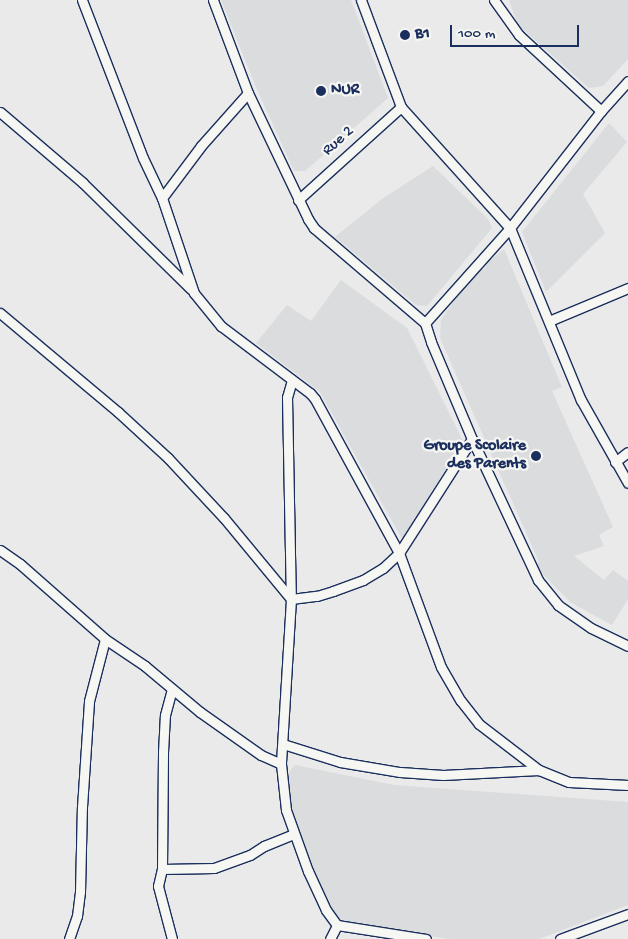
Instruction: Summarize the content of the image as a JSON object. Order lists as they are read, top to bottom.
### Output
{
  "streets": {
    "street": ["Rue 2"]
  },
  "places": ["B1", "NUR", "Groupe Scolaire des Parents"],
  "scale_bar": "100 m"
}
